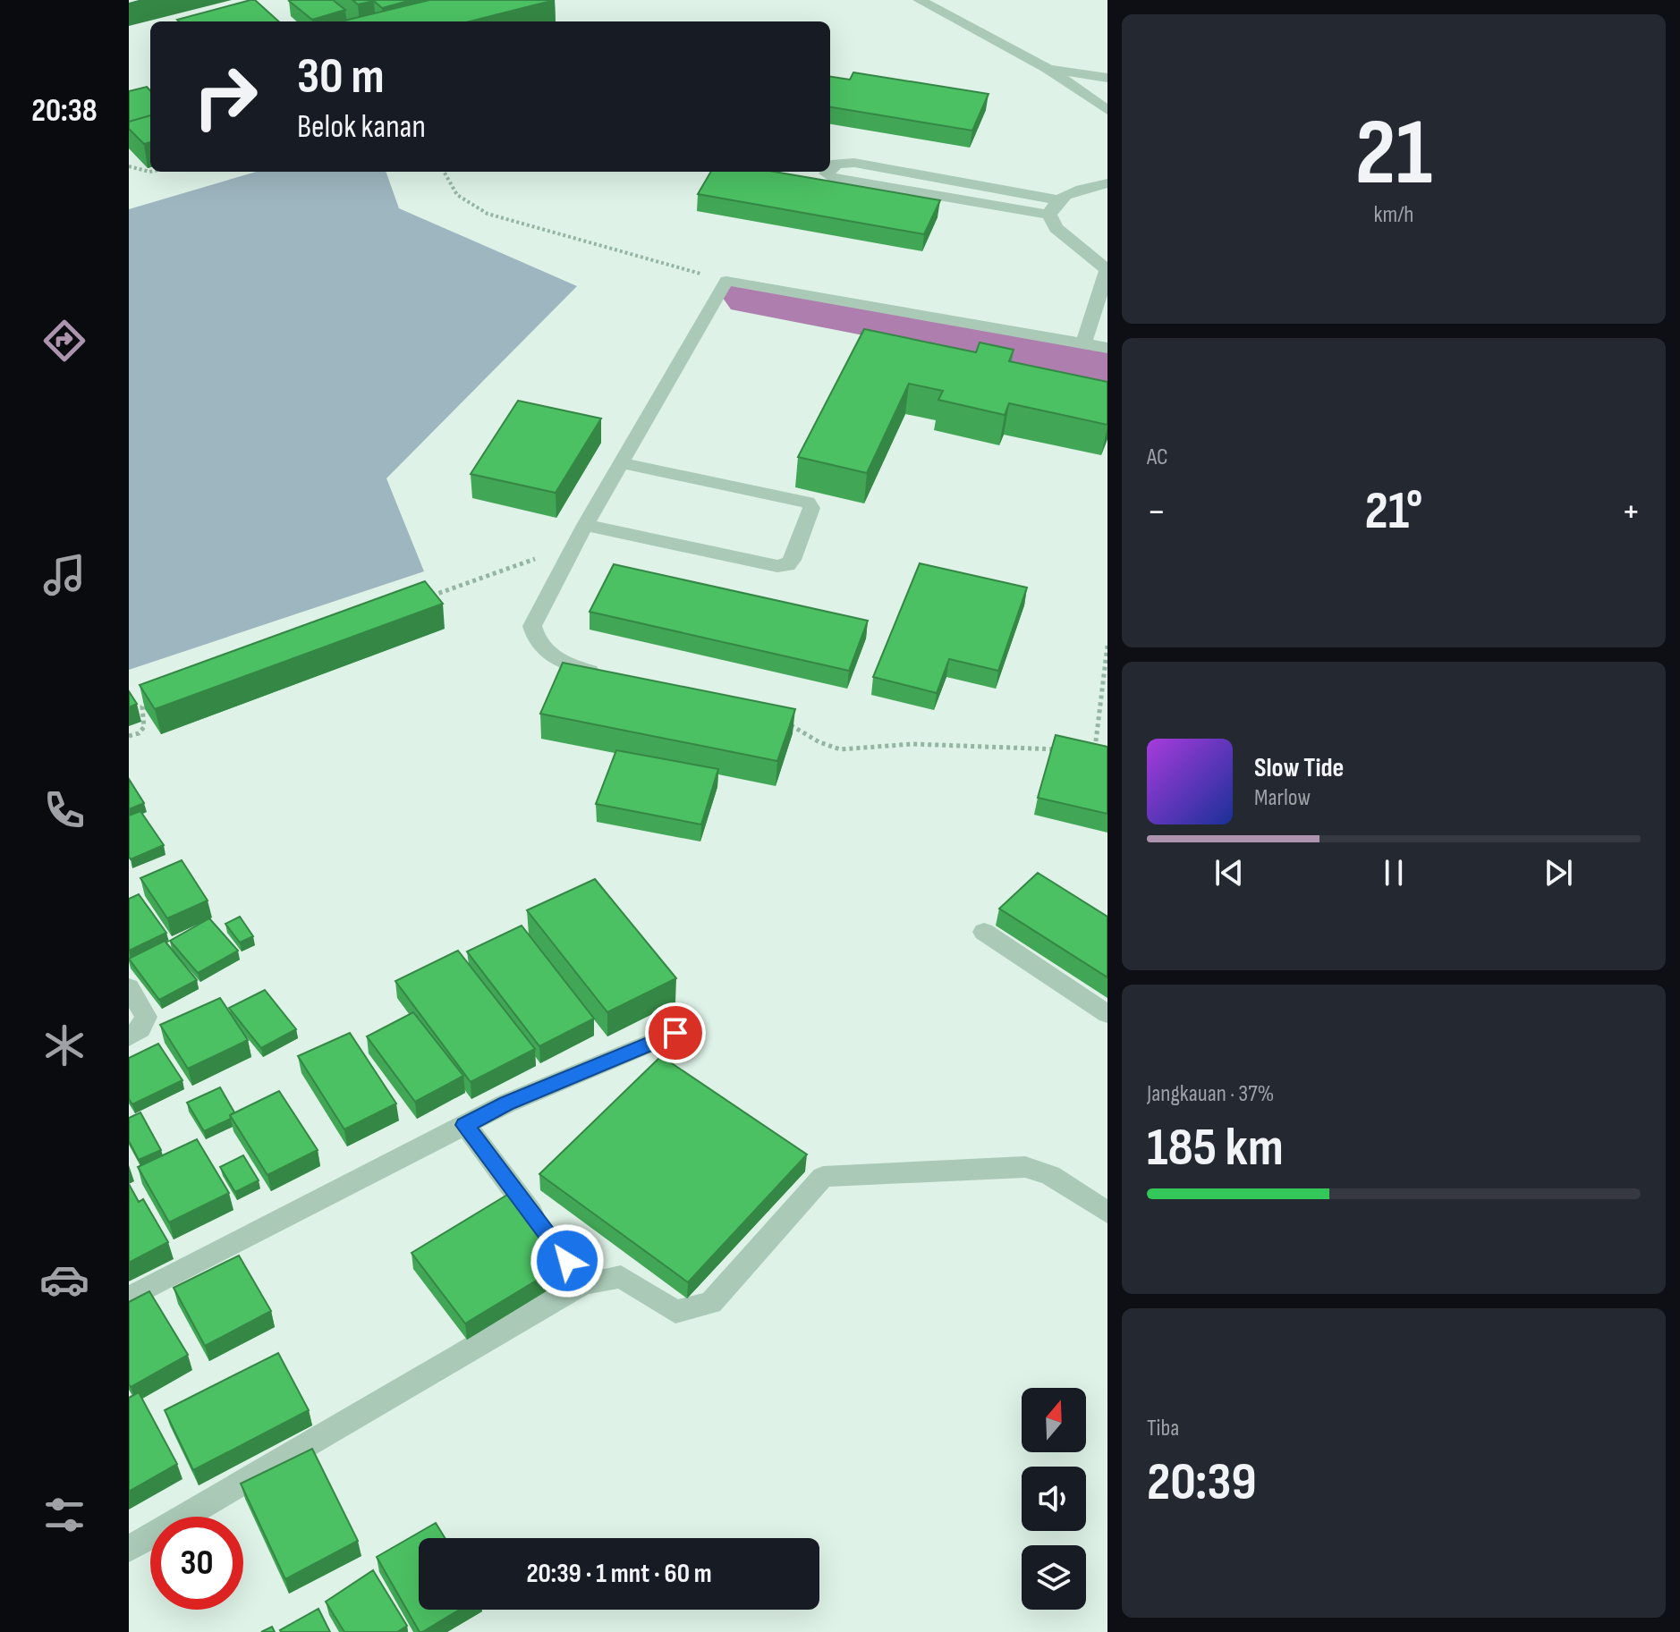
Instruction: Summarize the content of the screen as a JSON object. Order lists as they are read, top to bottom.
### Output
{
  "north": "top",
  "page": {
    "tabs": "20:38",
    "tile": [
      ["21", "km/h"],
      "AC",
      ["Jangkauan · 37%", "185 km"],
      ["Tiba", "20:39"]
    ],
    "turn": ["30 m", "Belok kanan"],
    "heat": ["−", "21°", "+"],
    "song": ["Slow Tide", "Marlow"],
    "limit": "30",
    "trip": "20:39 · 1 mnt · 60 m"
  }
}
